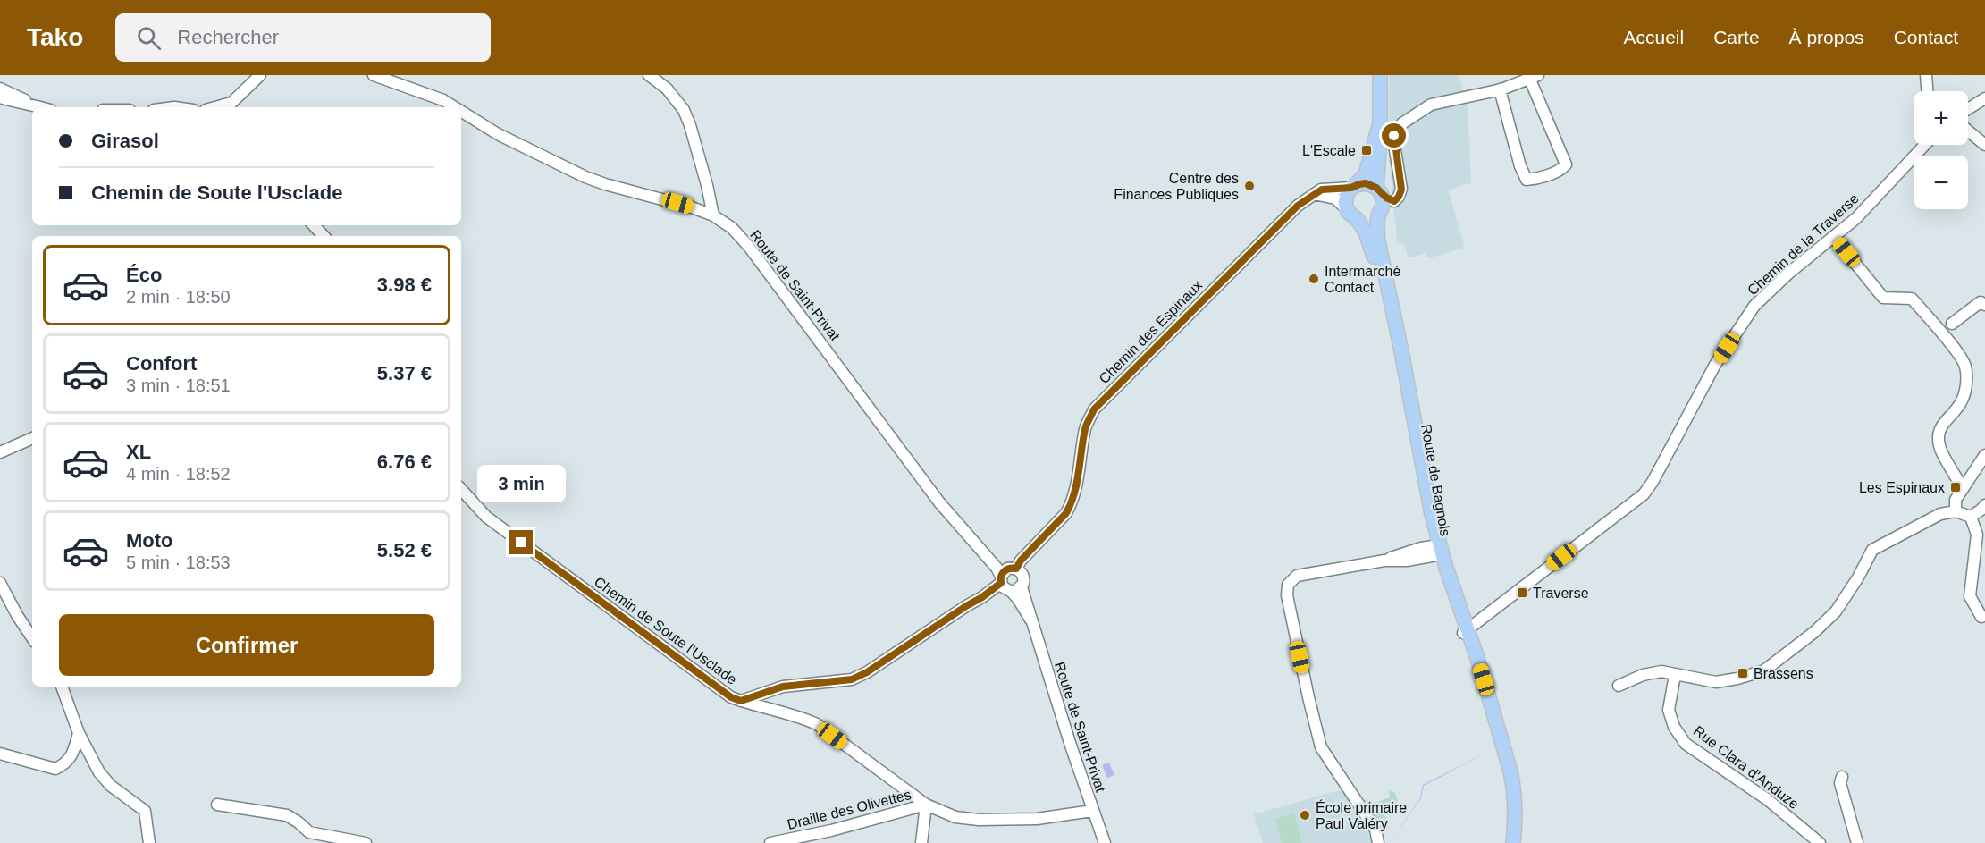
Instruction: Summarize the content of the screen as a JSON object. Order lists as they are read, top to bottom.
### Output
{
  "streets": {
    "main road": ["Route de Bagnols"],
    "street": [
      "Chemin de la Traverse",
      "Route de Saint-Privat",
      "Chemin des Espinaux",
      "Chemin de Soute l'Usclade",
      "Rue Clara d'Anduze",
      "Draille des Olivettes"
    ]
  },
  "crossings": [
    ["Chemin de la Traverse", "Route de Bagnols"],
    ["Route de Saint-Privat", "Chemin des Espinaux"],
    ["Route de Saint-Privat", "Draille des Olivettes"],
    ["Chemin de Soute l'Usclade", "Draille des Olivettes"]
  ],
  "places": {
    "transit": [
      "L'Escale",
      "Les Espinaux",
      "Traverse",
      "Brassens"
    ],
    "other": ["Centre des Finances Publiques", "Intermarché Contact", "École primaire Paul Valéry"]
  },
  "page": {
    "header": "Tako",
    "search": "Rechercher",
    "nav": [
      "Accueil",
      "Carte",
      "À propos",
      "Contact"
    ],
    "map_buttons": ["+", "−"],
    "banner": ["Girasol", "Chemin de Soute l'Usclade"],
    "list": [
      {
        "name": "Éco",
        "note": "2 min · 18:50",
        "value": "3.98 €"
      },
      {
        "name": "Confort",
        "note": "3 min · 18:51",
        "value": "5.37 €"
      },
      {
        "name": "XL",
        "note": "4 min · 18:52",
        "value": "6.76 €"
      },
      {
        "name": "Moto",
        "note": "5 min · 18:53",
        "value": "5.52 €"
      }
    ],
    "bubble": "3 min",
    "buttons": "Confirmer"
  }
}
